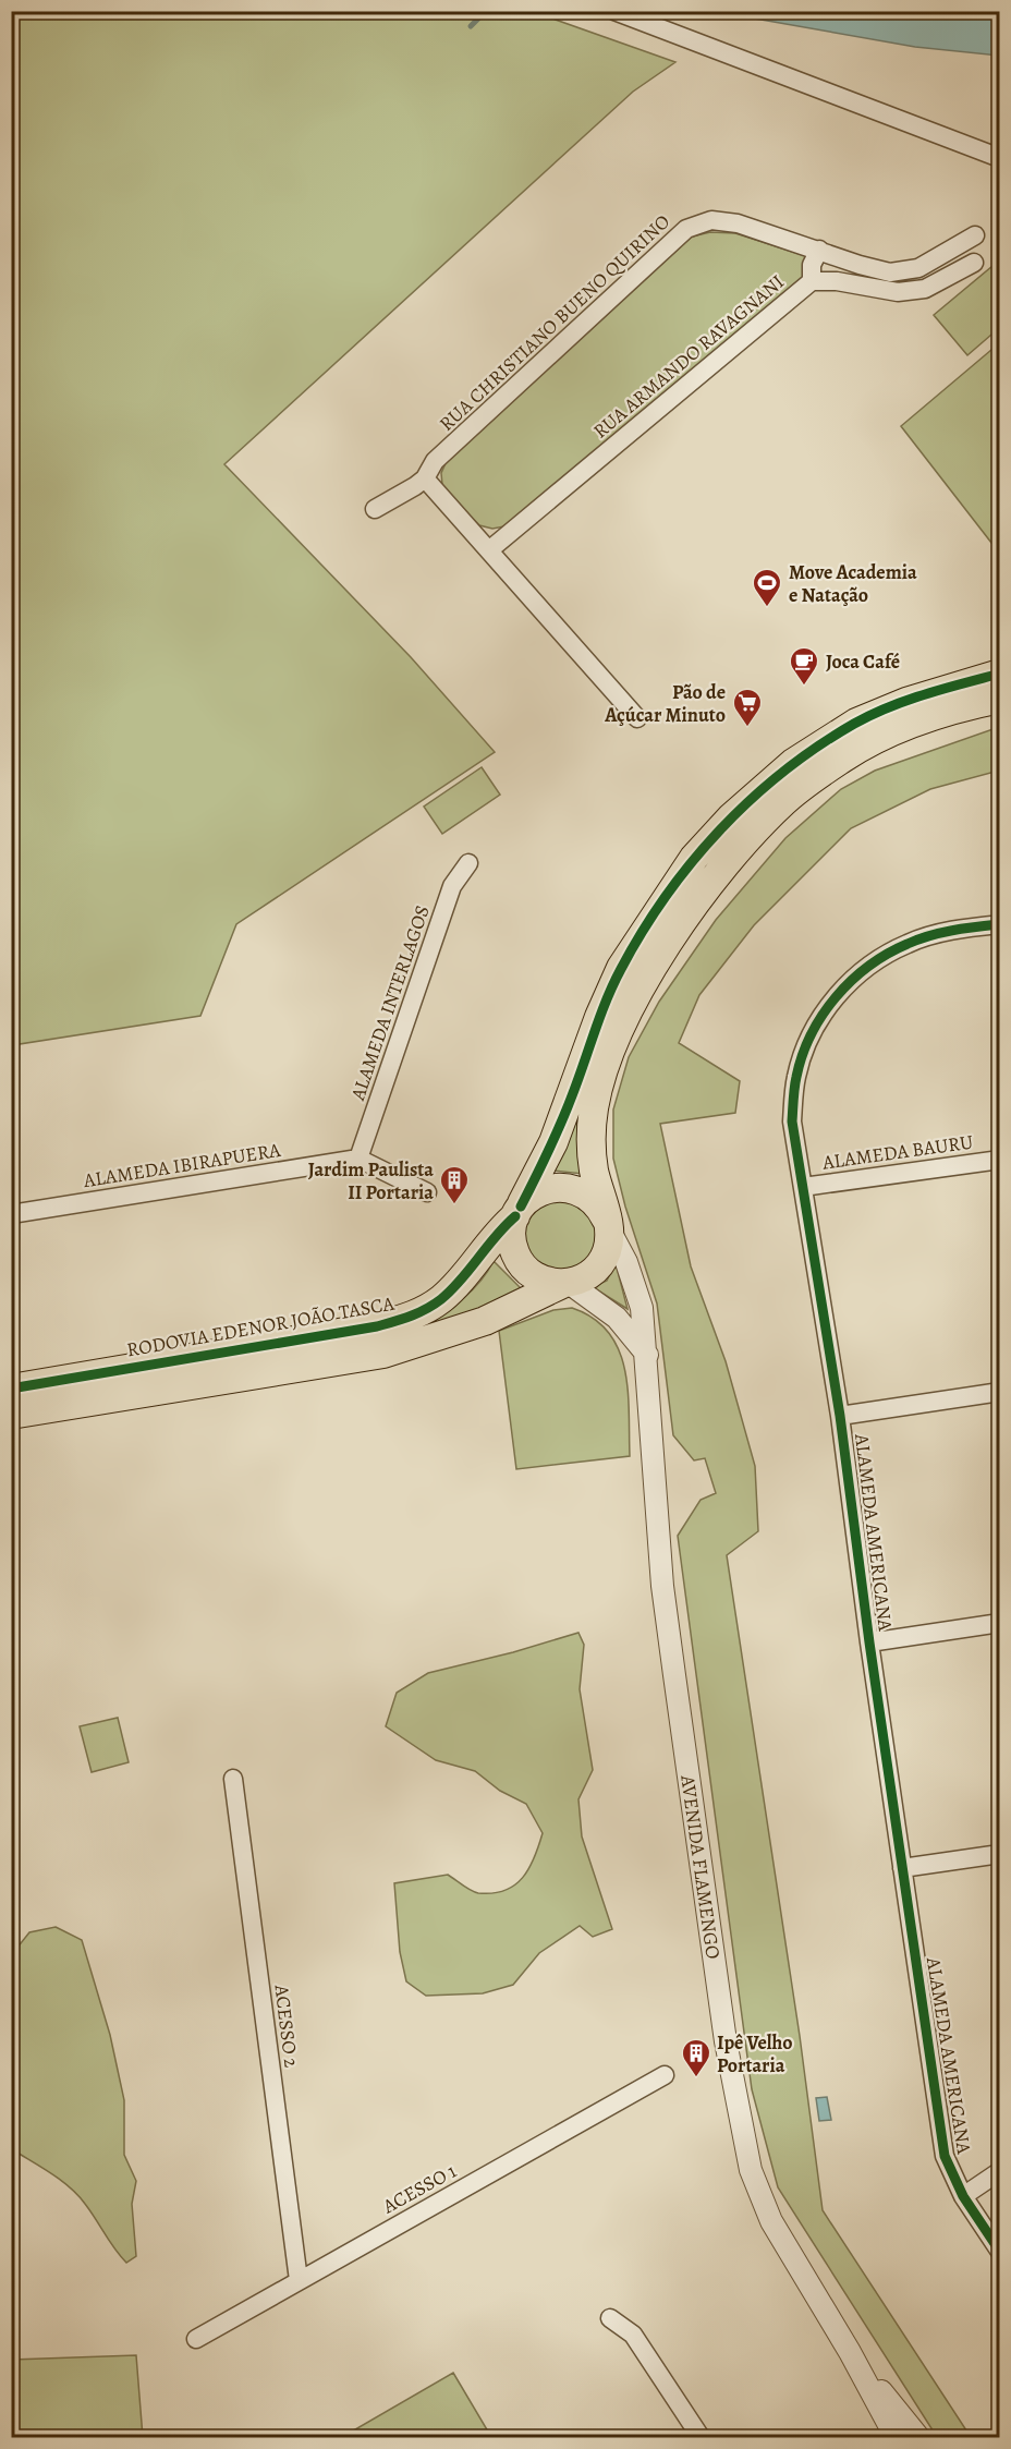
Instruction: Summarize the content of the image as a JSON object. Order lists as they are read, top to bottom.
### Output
{
  "streets": {
    "main road": ["RODOVIA EDENOR JOÃO TASCA"],
    "street": [
      "RUA CHRISTIANO BUENO QUIRINO",
      "RUA ARMANDO RAVAGNANI",
      "ALAMEDA INTERLAGOS",
      "ALAMEDA BAURU",
      "ALAMEDA IBIRAPUERA",
      "ALAMEDA AMERICANA",
      "AVENIDA FLAMENGO",
      "ACESSO 2",
      "ACESSO 1"
    ]
  },
  "crossings": [
    ["ALAMEDA INTERLAGOS", "ALAMEDA IBIRAPUERA"],
    ["ALAMEDA BAURU", "ALAMEDA AMERICANA"],
    ["RODOVIA EDENOR JOÃO TASCA", "AVENIDA FLAMENGO"],
    ["ACESSO 2", "ACESSO 1"]
  ],
  "places": {
    "sports": ["Move Academia e Natação"],
    "cafe": ["Joca Café"],
    "supermarket": ["Pão de Açúcar Minuto"],
    "building": ["Jardim Paulista II Portaria", "Ipê Velho Portaria"]
  }
}
